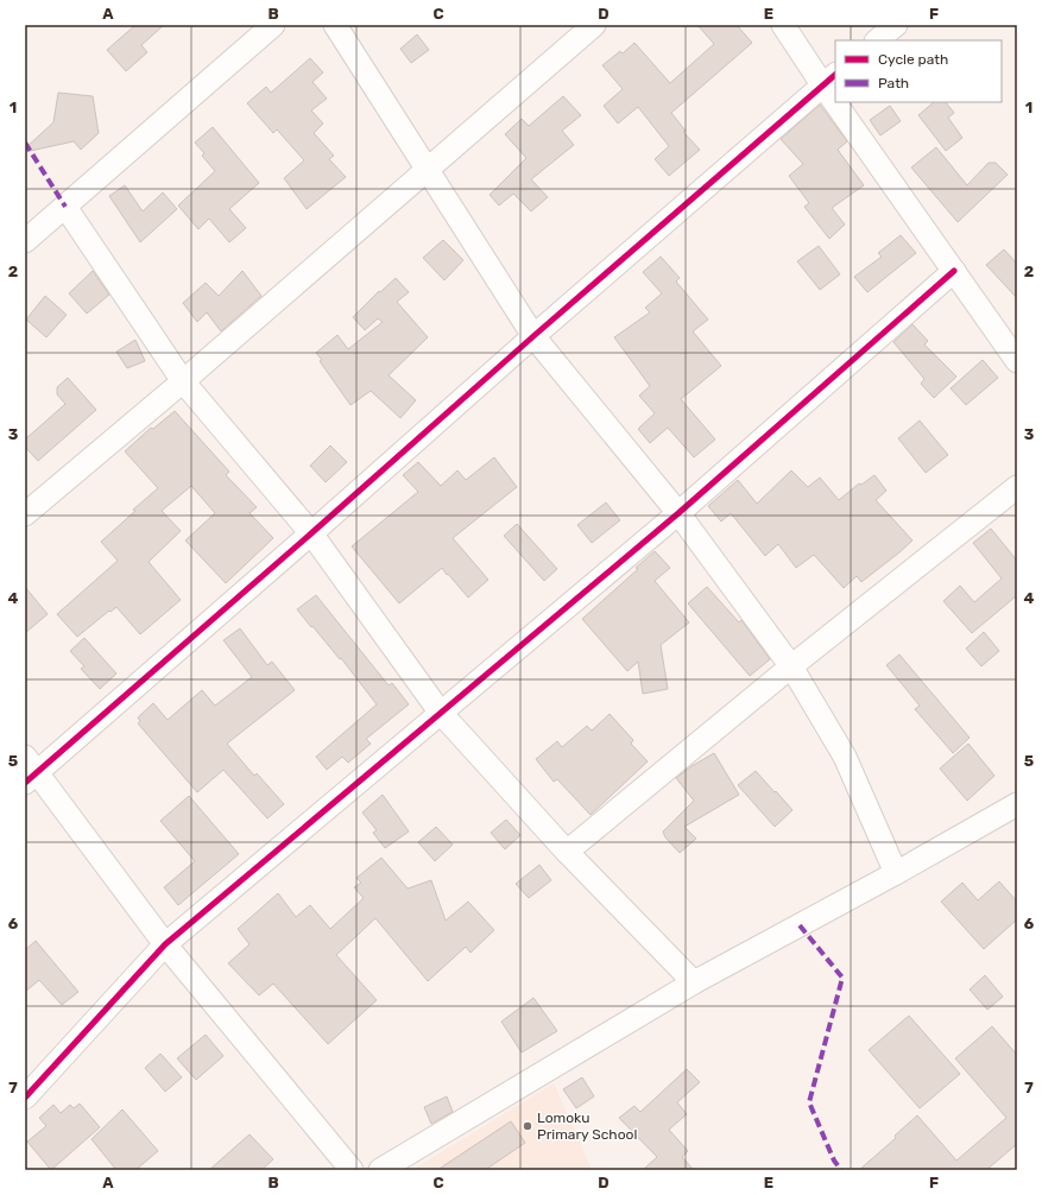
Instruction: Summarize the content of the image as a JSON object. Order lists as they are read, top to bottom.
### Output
{
  "places": ["Lomoku Primary School"],
  "legend": ["Cycle path", "Path"],
  "grid": {
    "columns": [
      "A",
      "B",
      "C",
      "D",
      "E",
      "F"
    ],
    "rows": [
      "1",
      "2",
      "3",
      "4",
      "5",
      "6",
      "7"
    ]
  }
}
